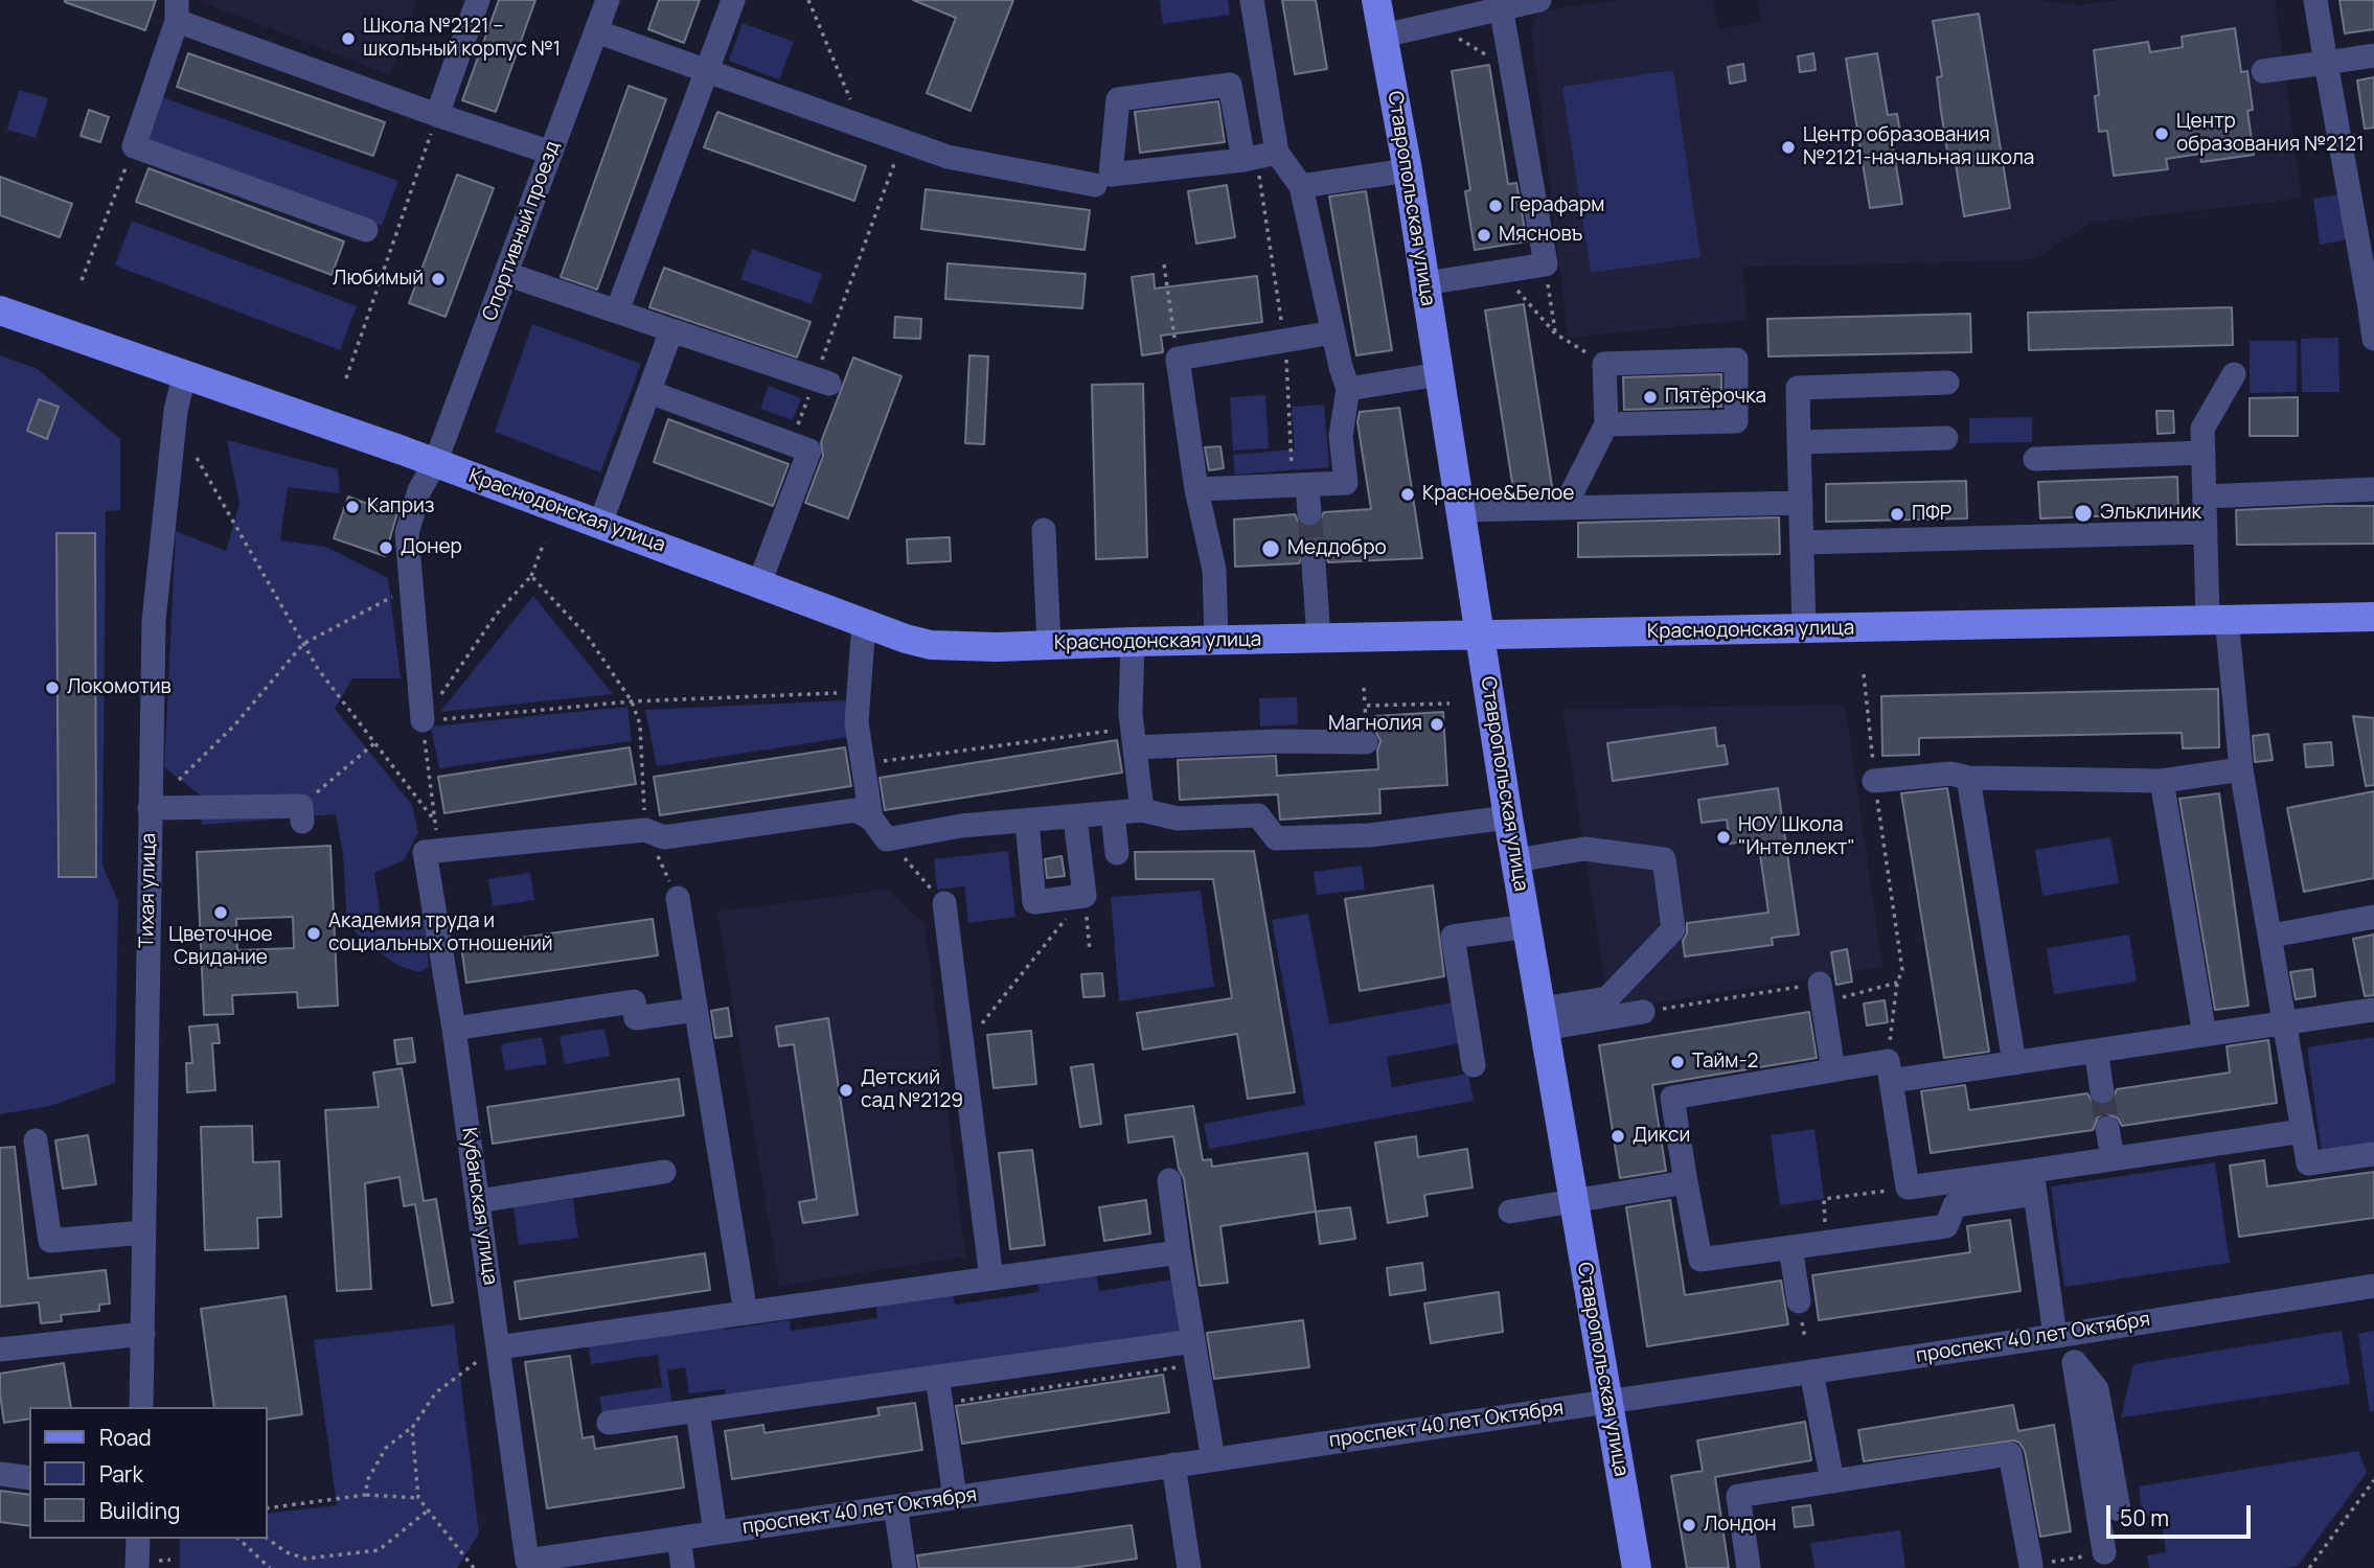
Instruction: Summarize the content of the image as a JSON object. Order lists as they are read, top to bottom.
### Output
{
  "streets": {
    "main road": ["Ставропольская улица", "Краснодонская улица"],
    "street": [
      "Спортивный проезд",
      "Тихая улица",
      "Кубанская улица",
      "проспект 40 лет Октября"
    ]
  },
  "crossings": [
    ["Ставропольская улица", "Краснодонская улица"],
    ["Ставропольская улица", "проспект 40 лет Октября"],
    ["Спортивный проезд", "Краснодонская улица"],
    ["Краснодонская улица", "Тихая улица"],
    ["Кубанская улица", "проспект 40 лет Октября"]
  ],
  "places": [
    "Школа №2121 – школьный корпус №1",
    "Центр образования №2121",
    "Центр образования №2121-начальная школа",
    "Герафарм",
    "Мясновъ",
    "Любимый",
    "Пятёрочка",
    "Красное&Белое",
    "Каприз",
    "Эльклиник",
    "ПФР",
    "Донер",
    "Меддобро",
    "Локомотив",
    "Магнолия",
    "НОУ Школа \"Интеллект\"",
    "Цветочное Свидание",
    "Академия труда и социальных отношений",
    "Тайм-2",
    "Детский сад №2129",
    "Дикси",
    "Лондон"
  ],
  "legend": ["Road", "Park", "Building"],
  "scale_bar": "50 m"
}
